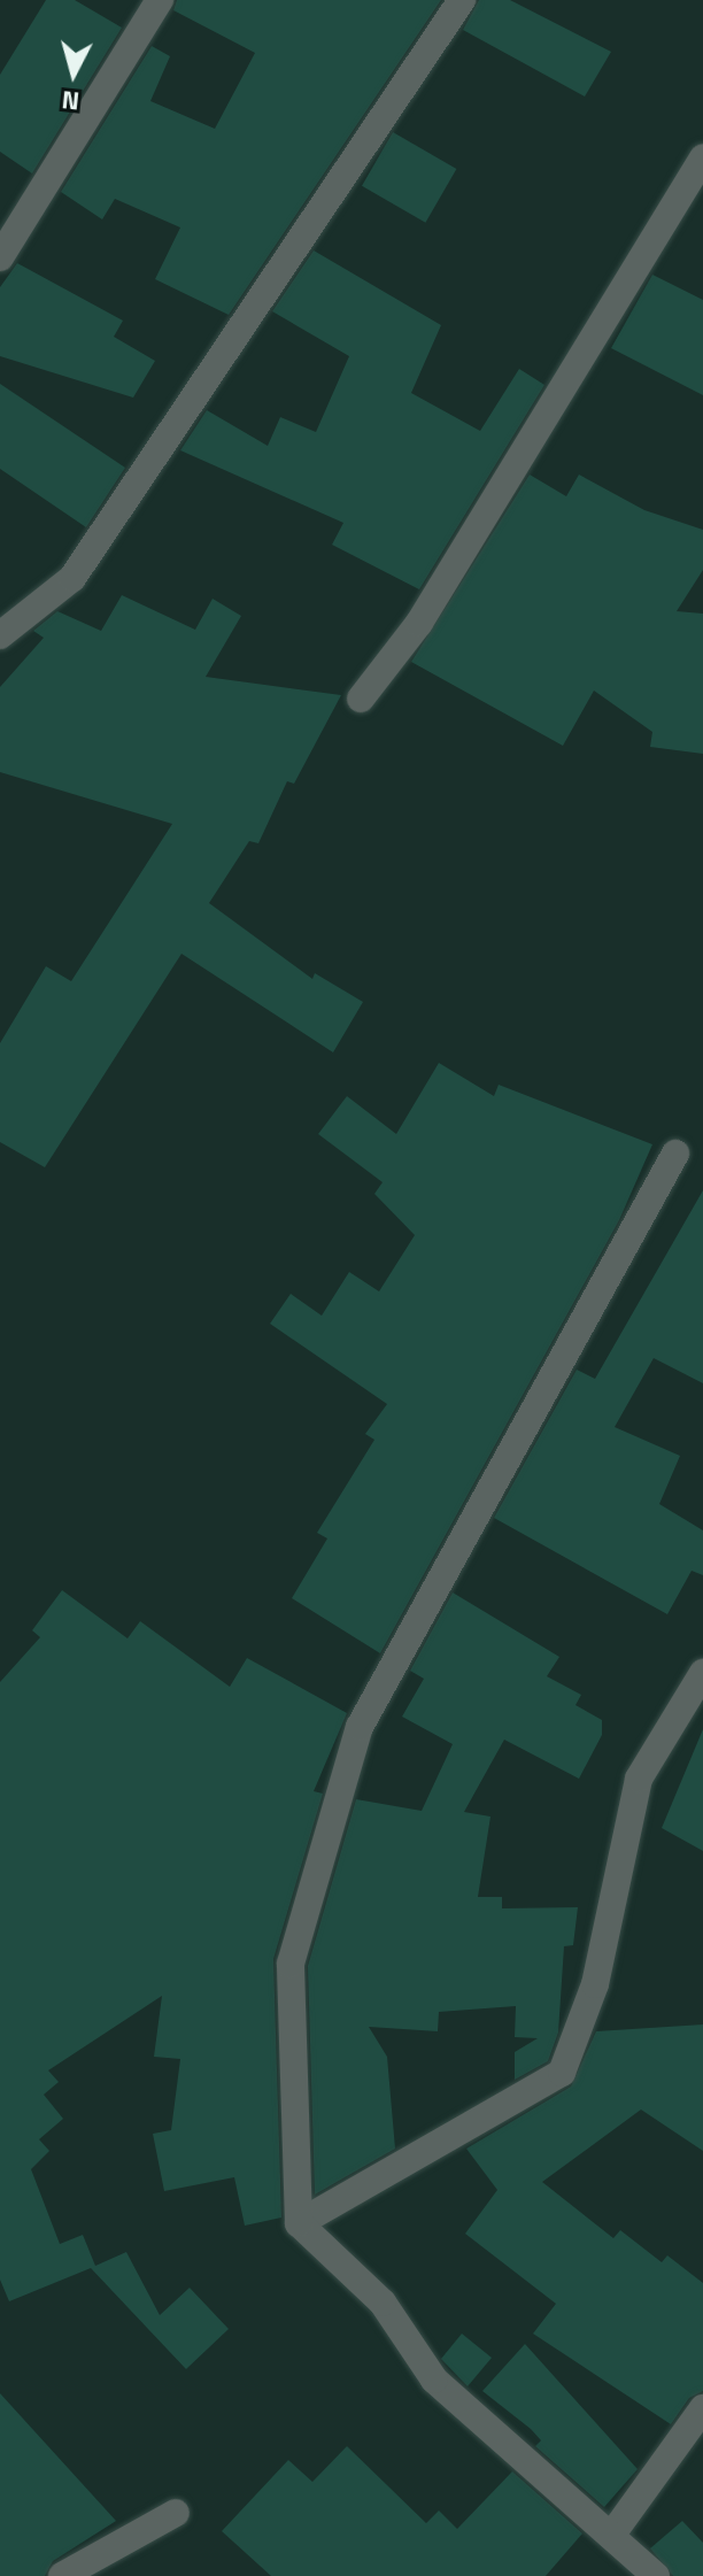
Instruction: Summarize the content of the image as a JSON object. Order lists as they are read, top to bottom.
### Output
{
  "north": "bottom"
}
